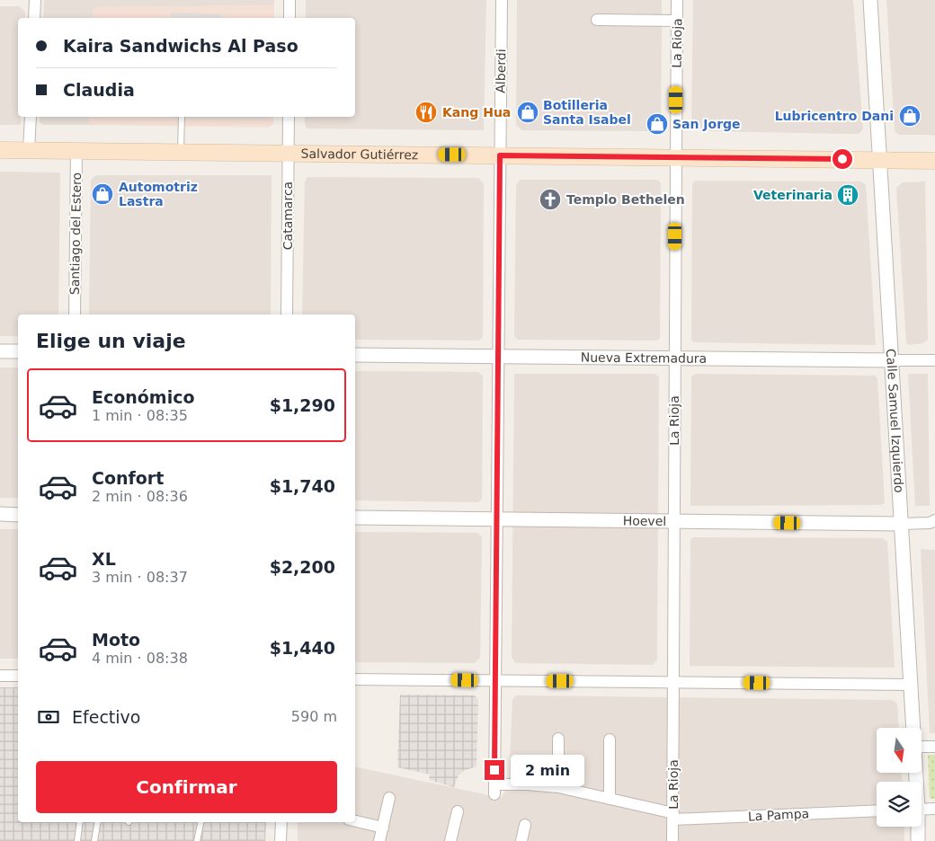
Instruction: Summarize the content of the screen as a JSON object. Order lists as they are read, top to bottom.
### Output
{
  "streets": {
    "main road": ["Salvador Gutiérrez"],
    "street": [
      "La Rioja",
      "Alberdi",
      "Catamarca",
      "Santiago del Estero",
      "Nueva Extremadura",
      "Calle Samuel Izquierdo",
      "Hoevel",
      "La Pampa"
    ]
  },
  "crossings": [
    ["La Rioja", "Salvador Gutiérrez"],
    ["La Rioja", "Nueva Extremadura"],
    ["La Rioja", "Hoevel"],
    ["La Rioja", "La Pampa"],
    ["Alberdi", "Salvador Gutiérrez"],
    ["Alberdi", "Nueva Extremadura"],
    ["Alberdi", "Hoevel"],
    ["Alberdi", "La Pampa"],
    ["Salvador Gutiérrez", "Catamarca"],
    ["Salvador Gutiérrez", "Santiago del Estero"],
    ["Salvador Gutiérrez", "Calle Samuel Izquierdo"],
    ["Nueva Extremadura", "Calle Samuel Izquierdo"],
    ["Calle Samuel Izquierdo", "Hoevel"]
  ],
  "places": {
    "restaurant": ["Kang Hua"],
    "shop": [
      "Botilleria Santa Isabel",
      "Lubricentro Dani",
      "San Jorge",
      "Automotriz Lastra"
    ],
    "building": ["Veterinaria"],
    "church": ["Templo Bethelen"]
  },
  "north": "bottom",
  "page": {
    "banner": ["Kaira Sandwichs Al Paso", "Claudia"],
    "heading": "Elige un viaje",
    "list": [
      {
        "name": "Económico",
        "note": "1 min · 08:35",
        "value": "$1,290"
      },
      {
        "name": "Confort",
        "note": "2 min · 08:36",
        "value": "$1,740"
      },
      {
        "name": "XL",
        "note": "3 min · 08:37",
        "value": "$2,200"
      },
      {
        "name": "Moto",
        "note": "4 min · 08:38",
        "value": "$1,440"
      }
    ],
    "pay": ["Efectivo", "590 m"],
    "buttons": "Confirmar",
    "bubble": "2 min"
  }
}
